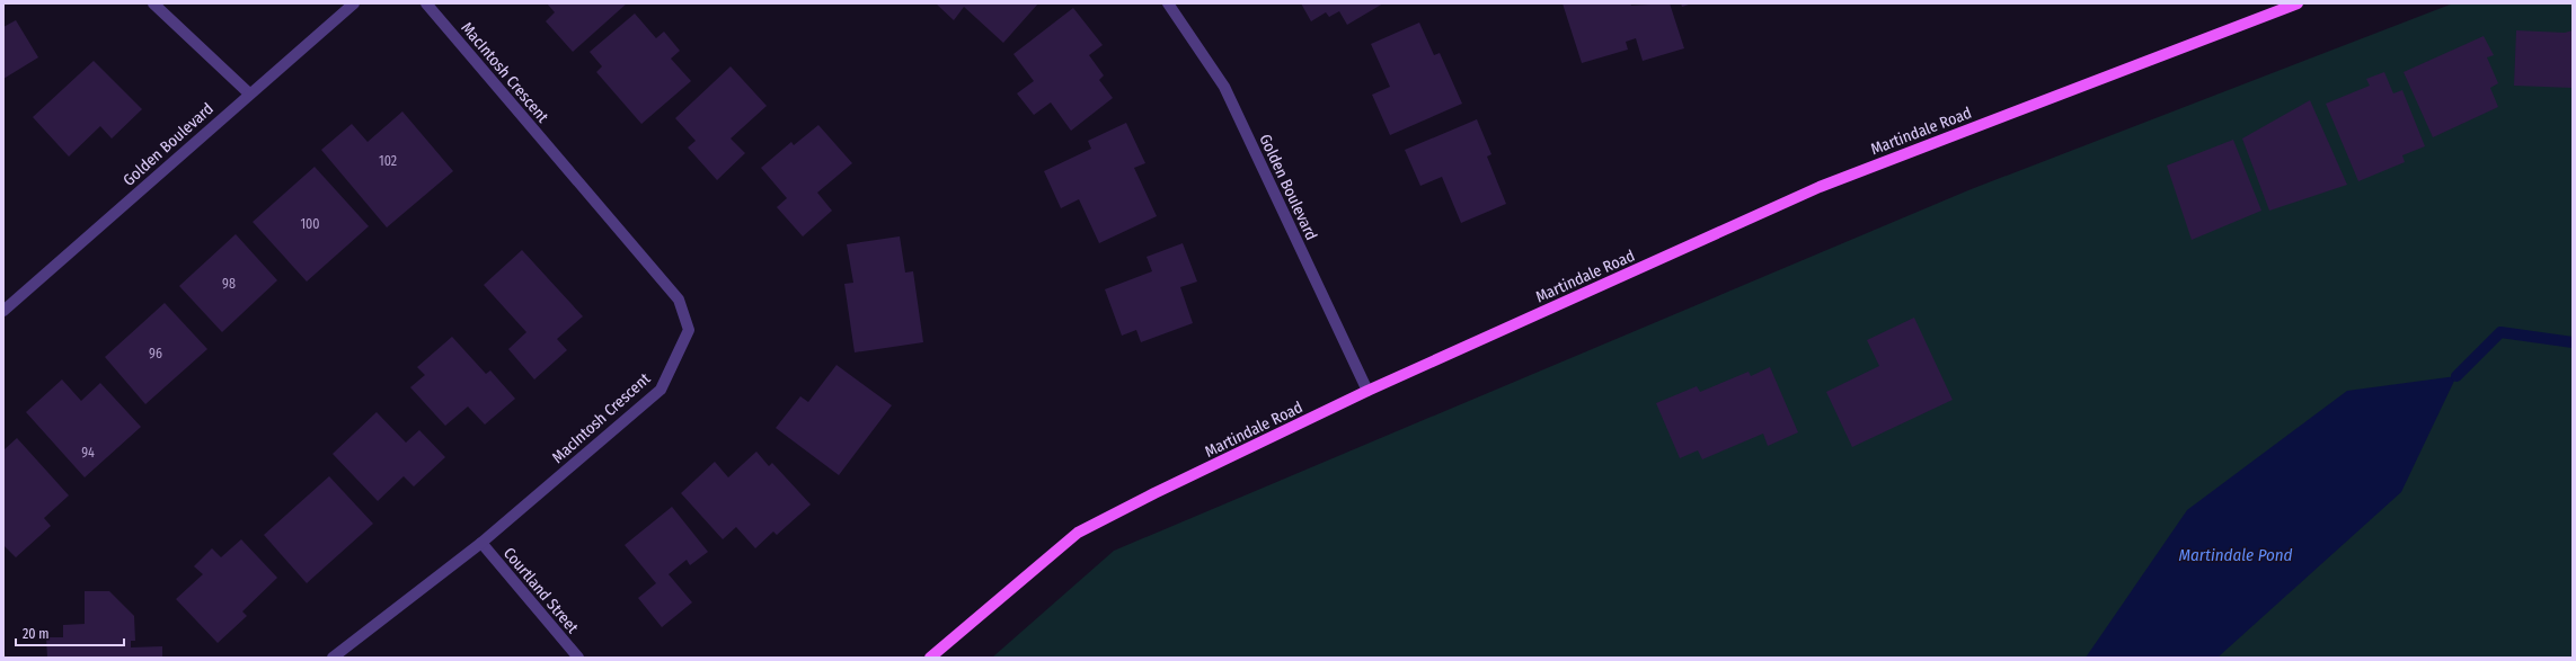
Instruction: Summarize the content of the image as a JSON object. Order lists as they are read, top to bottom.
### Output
{
  "streets": {
    "main road": ["Martindale Road"],
    "street": ["MacIntosh Crescent", "Golden Boulevard", "Courtland Street"]
  },
  "crossings": [
    ["MacIntosh Crescent", "Courtland Street"],
    ["Martindale Road", "Golden Boulevard"]
  ],
  "water": ["Martindale Pond"],
  "house_numbers": [
    "102",
    "100",
    "98",
    "96",
    "94"
  ],
  "scale_bar": "20 m"
}
